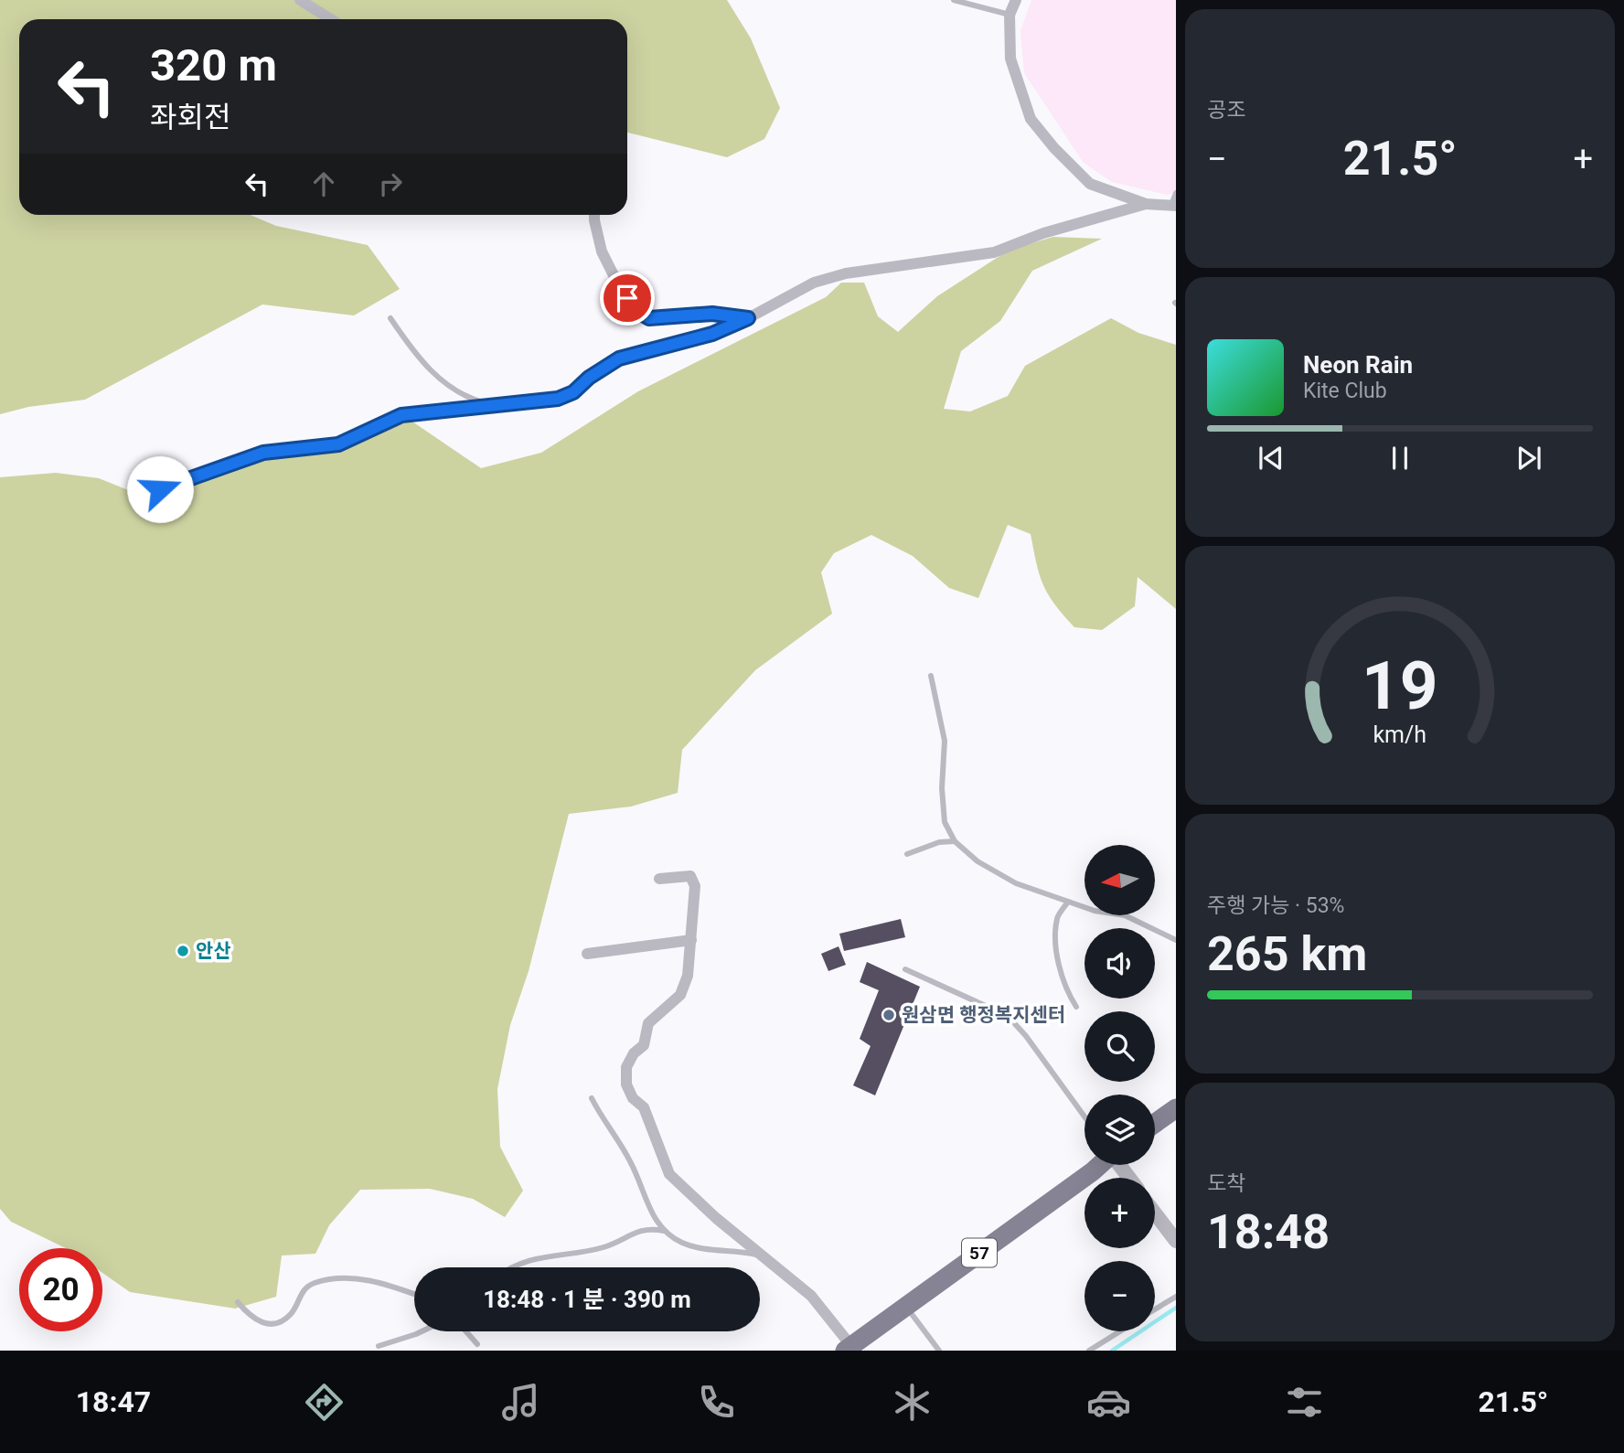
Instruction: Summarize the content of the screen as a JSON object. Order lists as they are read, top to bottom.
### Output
{
  "streets": {
    "main road": ["57"]
  },
  "places": ["안산", "원삼면 행정복지센터"],
  "north": "left",
  "page": {
    "tile": [
      "공조",
      ["주행 가능 · 53%", "265 km"],
      ["도착", "18:48"]
    ],
    "turn": ["320 m", "좌회전"],
    "heat": ["−", "21.5°", "+"],
    "song": ["Neon Rain", "Kite Club"],
    "map_buttons": ["+", "−"],
    "limit": "20",
    "trip": "18:48 · 1 분 · 390 m",
    "tabs": ["18:47", "21.5°"],
    "gauge": ["19", "km/h"]
  }
}
